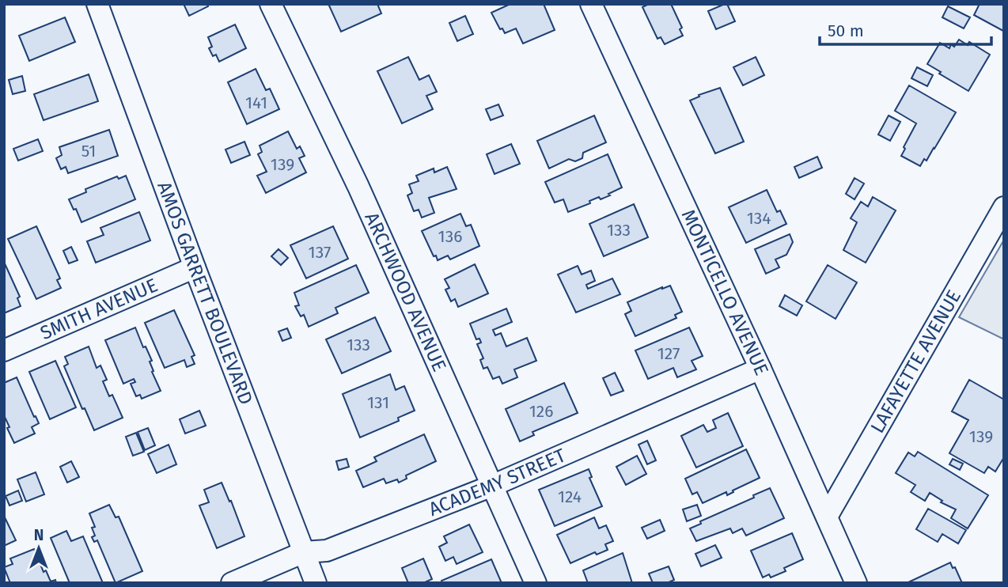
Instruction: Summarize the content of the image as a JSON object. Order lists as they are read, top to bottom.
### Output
{
  "streets": {
    "street": [
      "ARCHWOOD AVENUE",
      "MONTICELLO AVENUE",
      "AMOS GARRETT BOULEVARD",
      "SMITH AVENUE",
      "LAFAYETTE AVENUE",
      "ACADEMY STREET"
    ]
  },
  "crossings": [
    ["ARCHWOOD AVENUE", "ACADEMY STREET"],
    ["MONTICELLO AVENUE", "LAFAYETTE AVENUE"],
    ["MONTICELLO AVENUE", "ACADEMY STREET"],
    ["AMOS GARRETT BOULEVARD", "SMITH AVENUE"],
    ["AMOS GARRETT BOULEVARD", "ACADEMY STREET"]
  ],
  "house_numbers": [
    "141",
    "51",
    "139",
    "134",
    "133",
    "136",
    "137",
    "133",
    "127",
    "131",
    "126",
    "139",
    "124"
  ],
  "scale_bar": "50 m",
  "north": "top"
}
